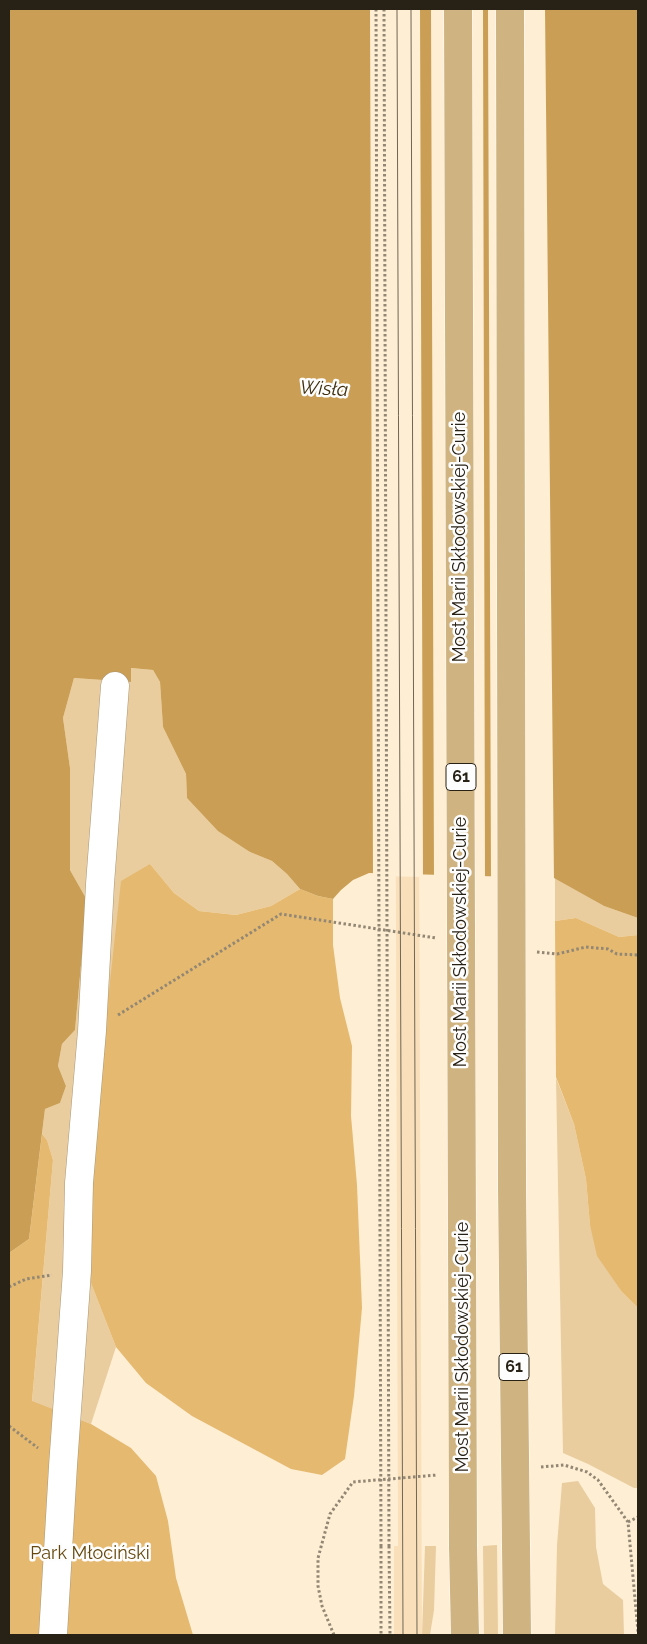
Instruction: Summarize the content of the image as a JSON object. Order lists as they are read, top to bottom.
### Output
{
  "streets": {
    "main road": ["Most Marii Skłodowskiej-Curie", "61"]
  },
  "water": ["Wisła"],
  "parks": ["Park Młociński"]
}
